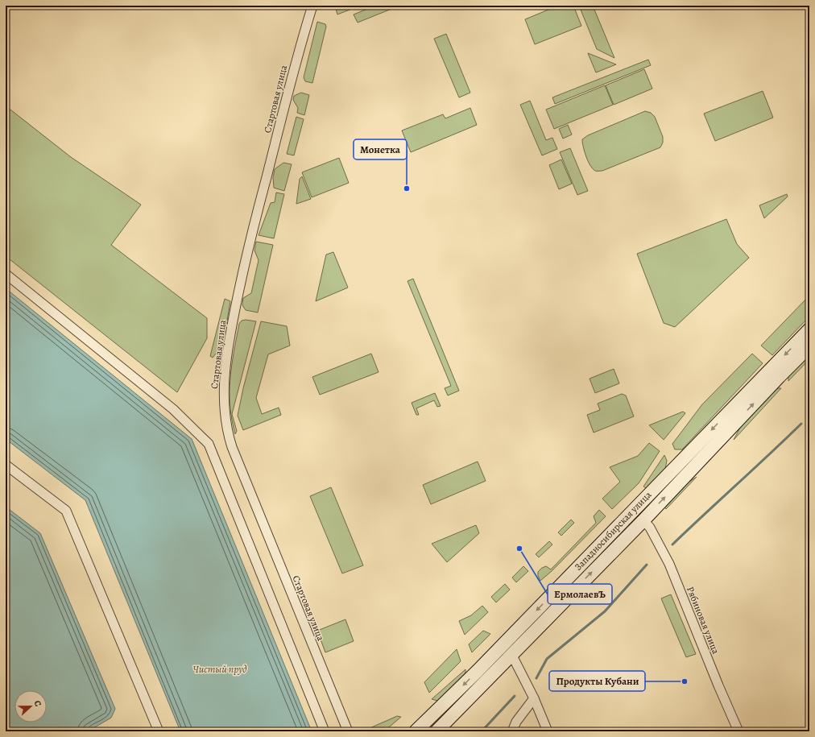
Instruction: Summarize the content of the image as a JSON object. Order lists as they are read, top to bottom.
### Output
{
  "streets": {
    "main road": ["Западносибирская улица"],
    "street": ["Стартовая улица", "Рябиновая улица"]
  },
  "crossings": [
    ["Западносибирская улица", "Рябиновая улица"]
  ],
  "water": ["Чистый пруд"],
  "places": ["Монетка", "ЕрмолаевЪ", "Продукты Кубани"],
  "north": "right"
}
